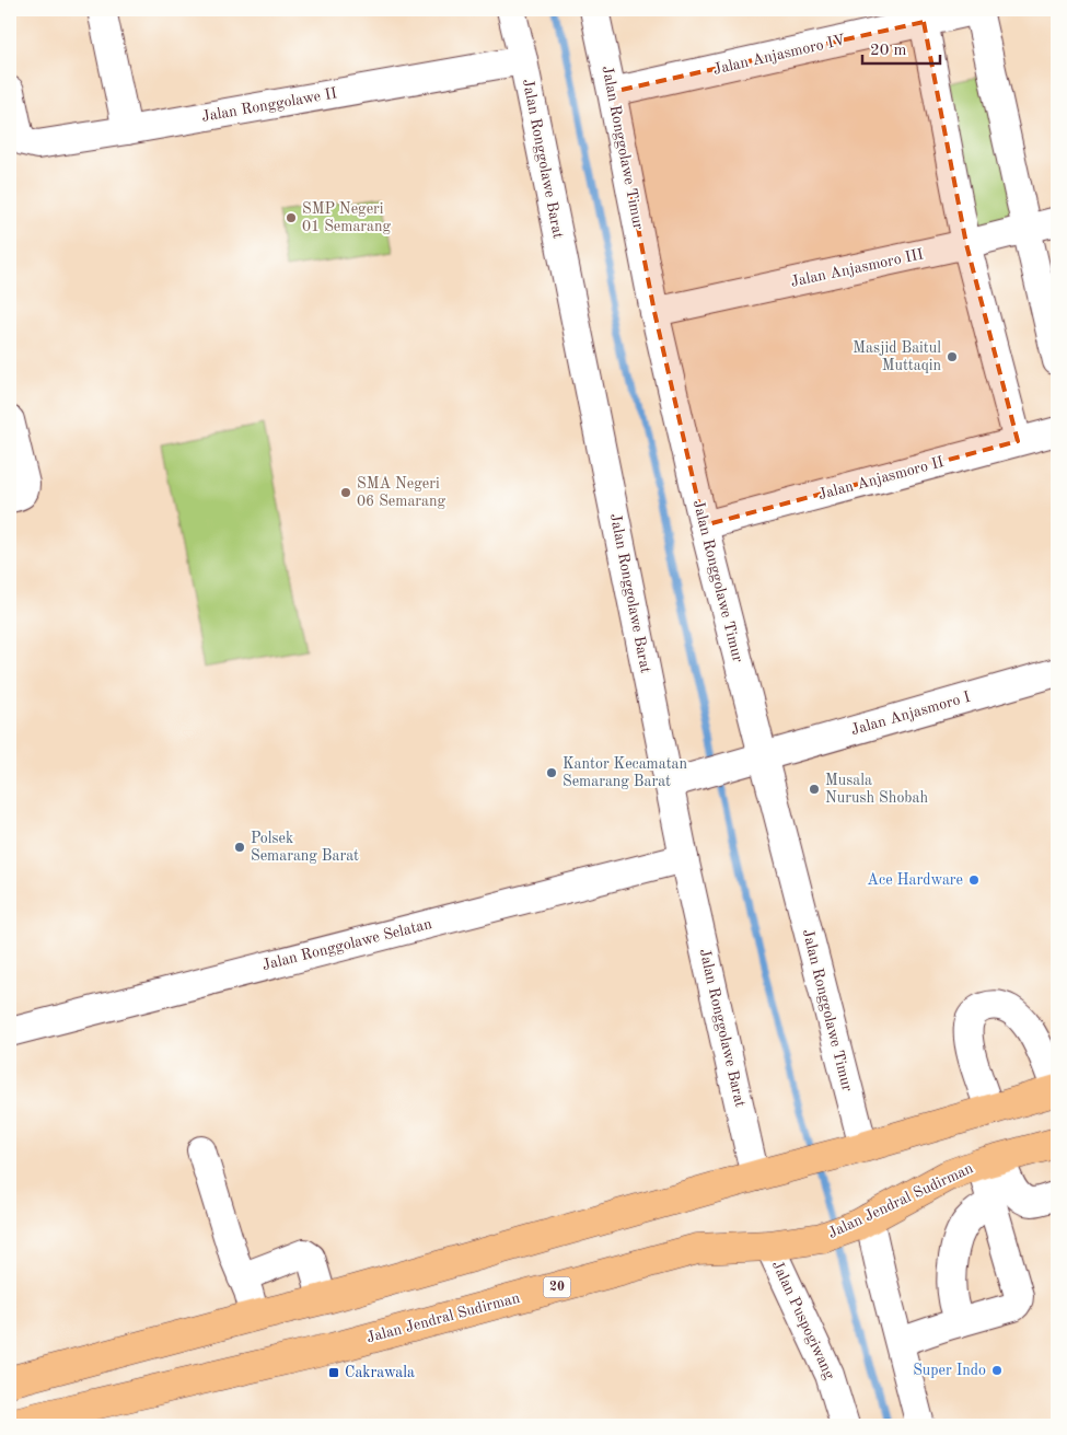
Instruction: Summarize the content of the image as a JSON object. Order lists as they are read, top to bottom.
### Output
{
  "streets": {
    "highway": ["Jalan Jendral Sudirman", "20"],
    "street": [
      "Jalan Anjasmoro IV",
      "Jalan Ronggolawe II",
      "Jalan Ronggolawe Timur",
      "Jalan Ronggolawe Barat",
      "Jalan Anjasmoro III",
      "Jalan Anjasmoro II",
      "Jalan Anjasmoro I",
      "Jalan Ronggolawe Selatan",
      "Jalan Puspogiwang"
    ]
  },
  "crossings": [
    ["Jalan Anjasmoro IV", "Jalan Ronggolawe Timur"],
    ["Jalan Ronggolawe II", "Jalan Ronggolawe Barat"],
    ["Jalan Ronggolawe Timur", "Jalan Anjasmoro III"],
    ["Jalan Ronggolawe Timur", "Jalan Anjasmoro II"],
    ["Jalan Ronggolawe Timur", "Jalan Anjasmoro I"],
    ["Jalan Ronggolawe Barat", "Jalan Anjasmoro I"],
    ["Jalan Ronggolawe Barat", "Jalan Ronggolawe Selatan"],
    ["Jalan Jendral Sudirman", "Jalan Puspogiwang"]
  ],
  "places": {
    "other": [
      "SMP Negeri 01 Semarang",
      "Masjid Baitul Muttaqin",
      "SMA Negeri 06 Semarang",
      "Kantor Kecamatan Semarang Barat",
      "Musala Nurush Shobah",
      "Polsek Semarang Barat",
      "Ace Hardware",
      "Super Indo"
    ],
    "transit": ["Cakrawala"]
  },
  "scale_bar": "20 m"
}
